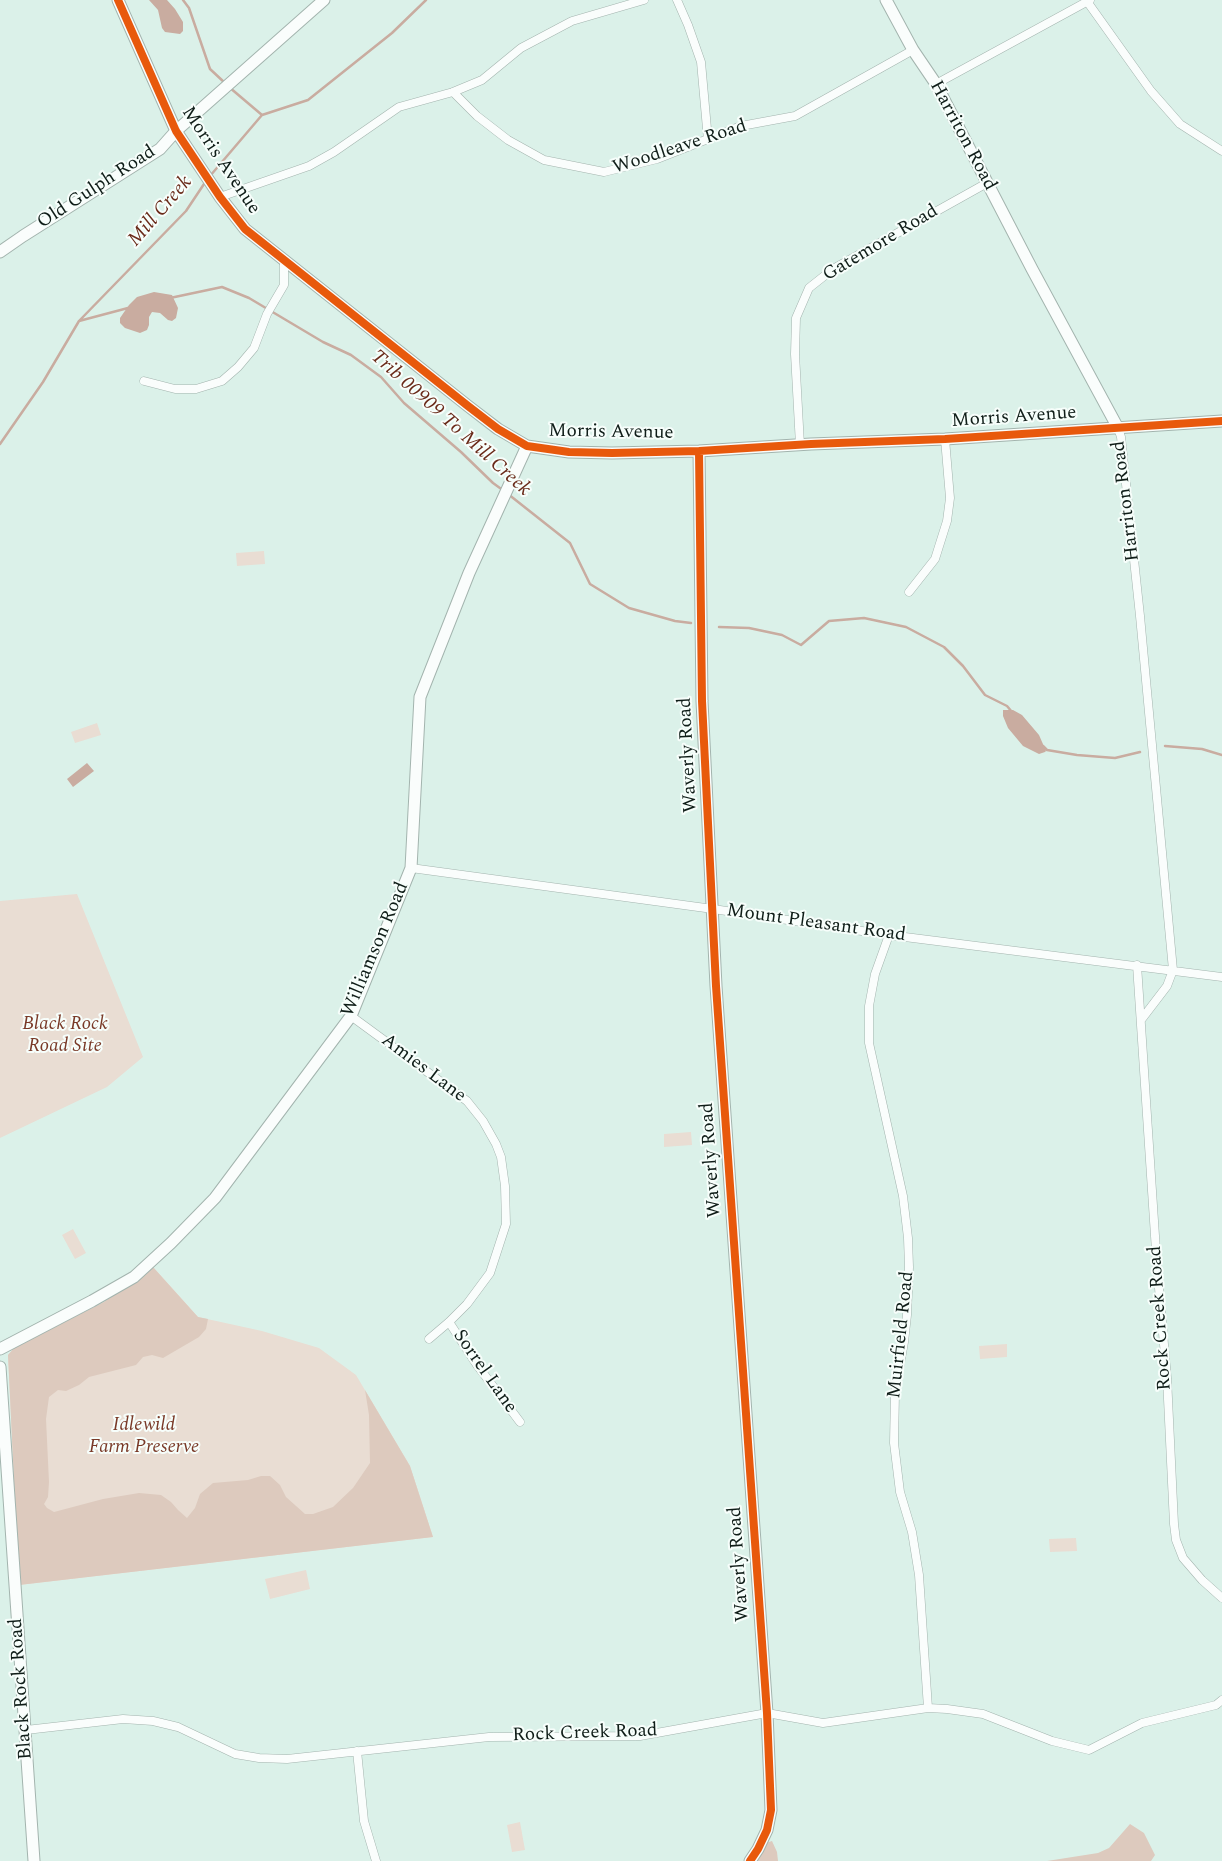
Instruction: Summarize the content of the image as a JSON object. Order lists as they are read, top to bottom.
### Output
{
  "streets": {
    "street": [
      "Harriton Road",
      "Woodleave Road",
      "Morris Avenue",
      "Old Gulph Road",
      "Gatemore Road",
      "Waverly Road",
      "Mount Pleasant Road",
      "Williamson Road",
      "Amies Lane",
      "Rock Creek Road",
      "Muirfield Road",
      "Sorrel Lane",
      "Black Rock Road"
    ]
  },
  "crossings": [
    ["Harriton Road", "Woodleave Road"],
    ["Harriton Road", "Morris Avenue"],
    ["Harriton Road", "Gatemore Road"],
    ["Harriton Road", "Mount Pleasant Road"],
    ["Morris Avenue", "Old Gulph Road"],
    ["Morris Avenue", "Gatemore Road"],
    ["Morris Avenue", "Waverly Road"],
    ["Morris Avenue", "Williamson Road"],
    ["Waverly Road", "Mount Pleasant Road"],
    ["Waverly Road", "Rock Creek Road"],
    ["Mount Pleasant Road", "Williamson Road"],
    ["Mount Pleasant Road", "Rock Creek Road"],
    ["Mount Pleasant Road", "Muirfield Road"],
    ["Williamson Road", "Amies Lane"],
    ["Amies Lane", "Sorrel Lane"],
    ["Rock Creek Road", "Muirfield Road"],
    ["Rock Creek Road", "Black Rock Road"]
  ],
  "water": ["Mill Creek", "Trib 00909 To Mill Creek"],
  "parks": ["Black Rock Road Site", "Idlewild Farm Preserve"]
}
